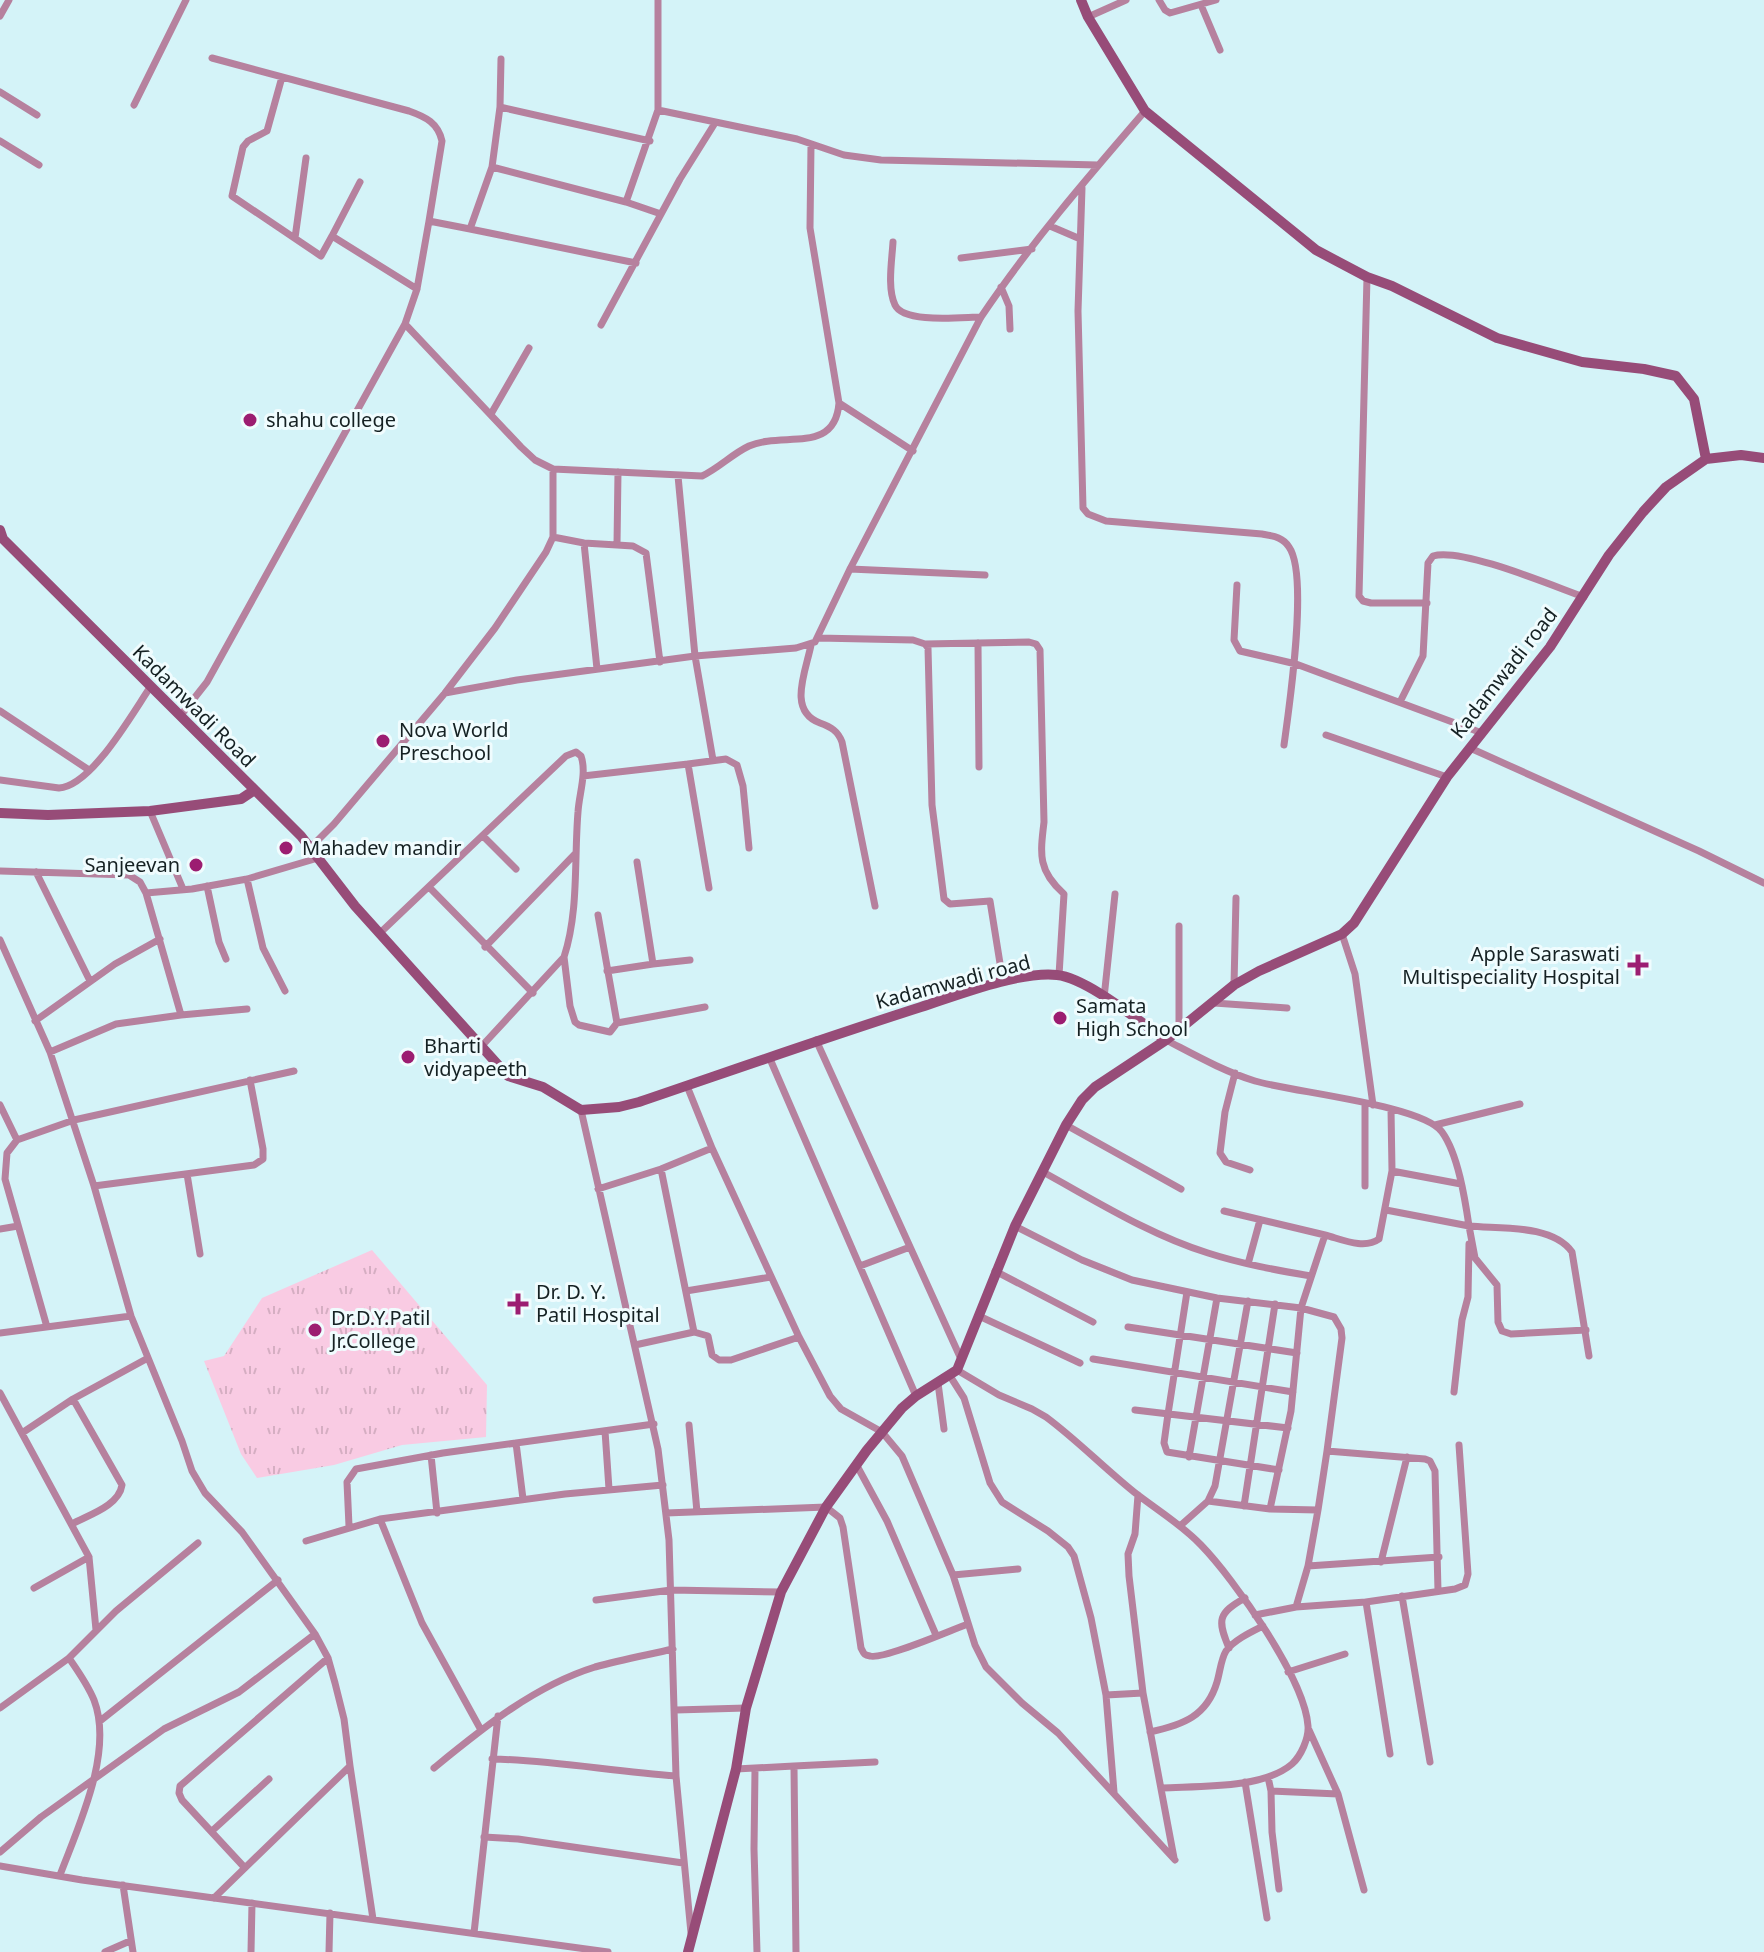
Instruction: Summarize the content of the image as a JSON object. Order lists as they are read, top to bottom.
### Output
{
  "streets": {
    "street": ["Kadamwadi road", "Kadamwadi Road"]
  },
  "crossings": [
    ["Kadamwadi road", "Kadamwadi Road"]
  ],
  "places": {
    "other": [
      "shahu college",
      "Nova World Preschool",
      "Mahadev mandir",
      "Sanjeevan",
      "Samata High School",
      "Bharti vidyapeeth",
      "Dr.D.Y.Patil Jr.College"
    ],
    "health": ["Apple Saraswati Multispeciality Hospital", "Dr. D. Y. Patil Hospital"]
  }
}
